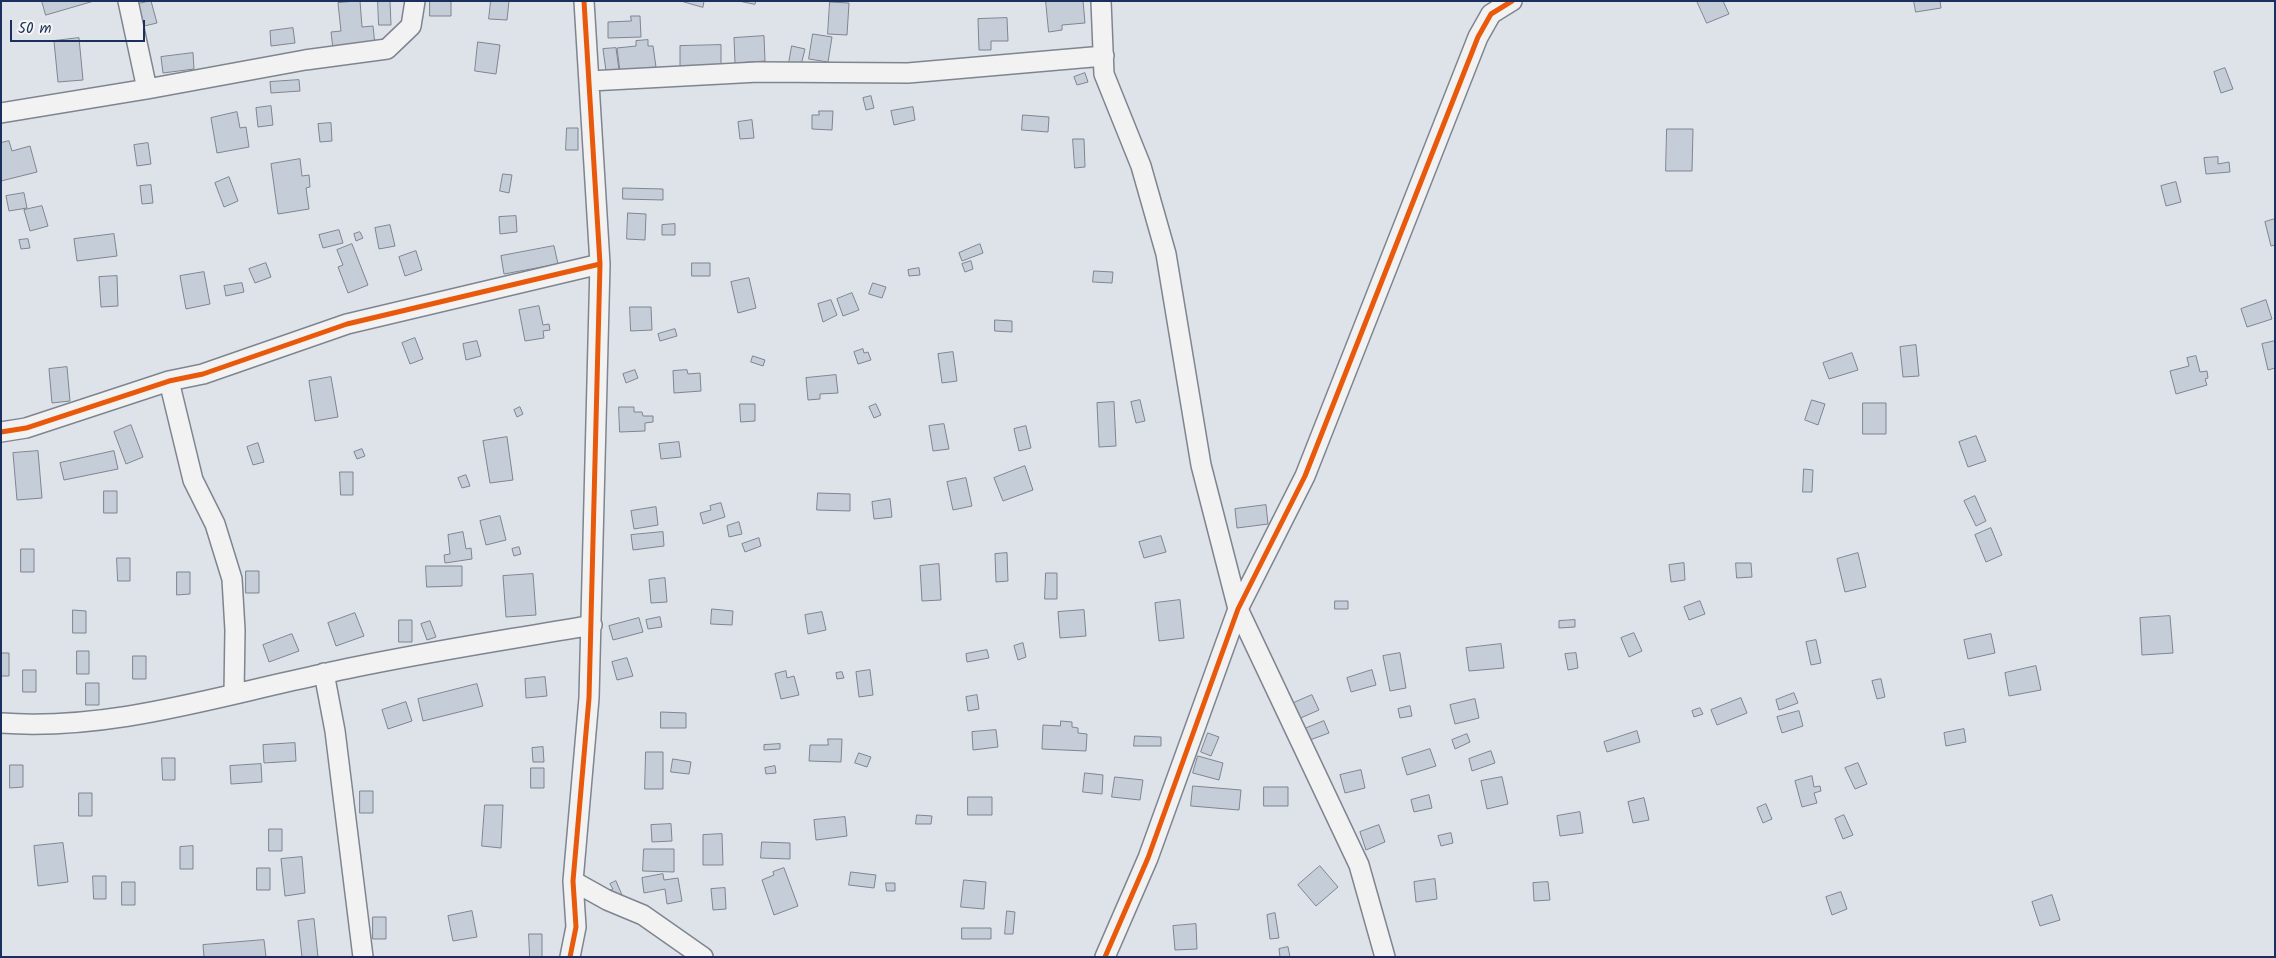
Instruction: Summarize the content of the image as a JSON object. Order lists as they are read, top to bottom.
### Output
{
  "scale_bar": "50 m"
}
